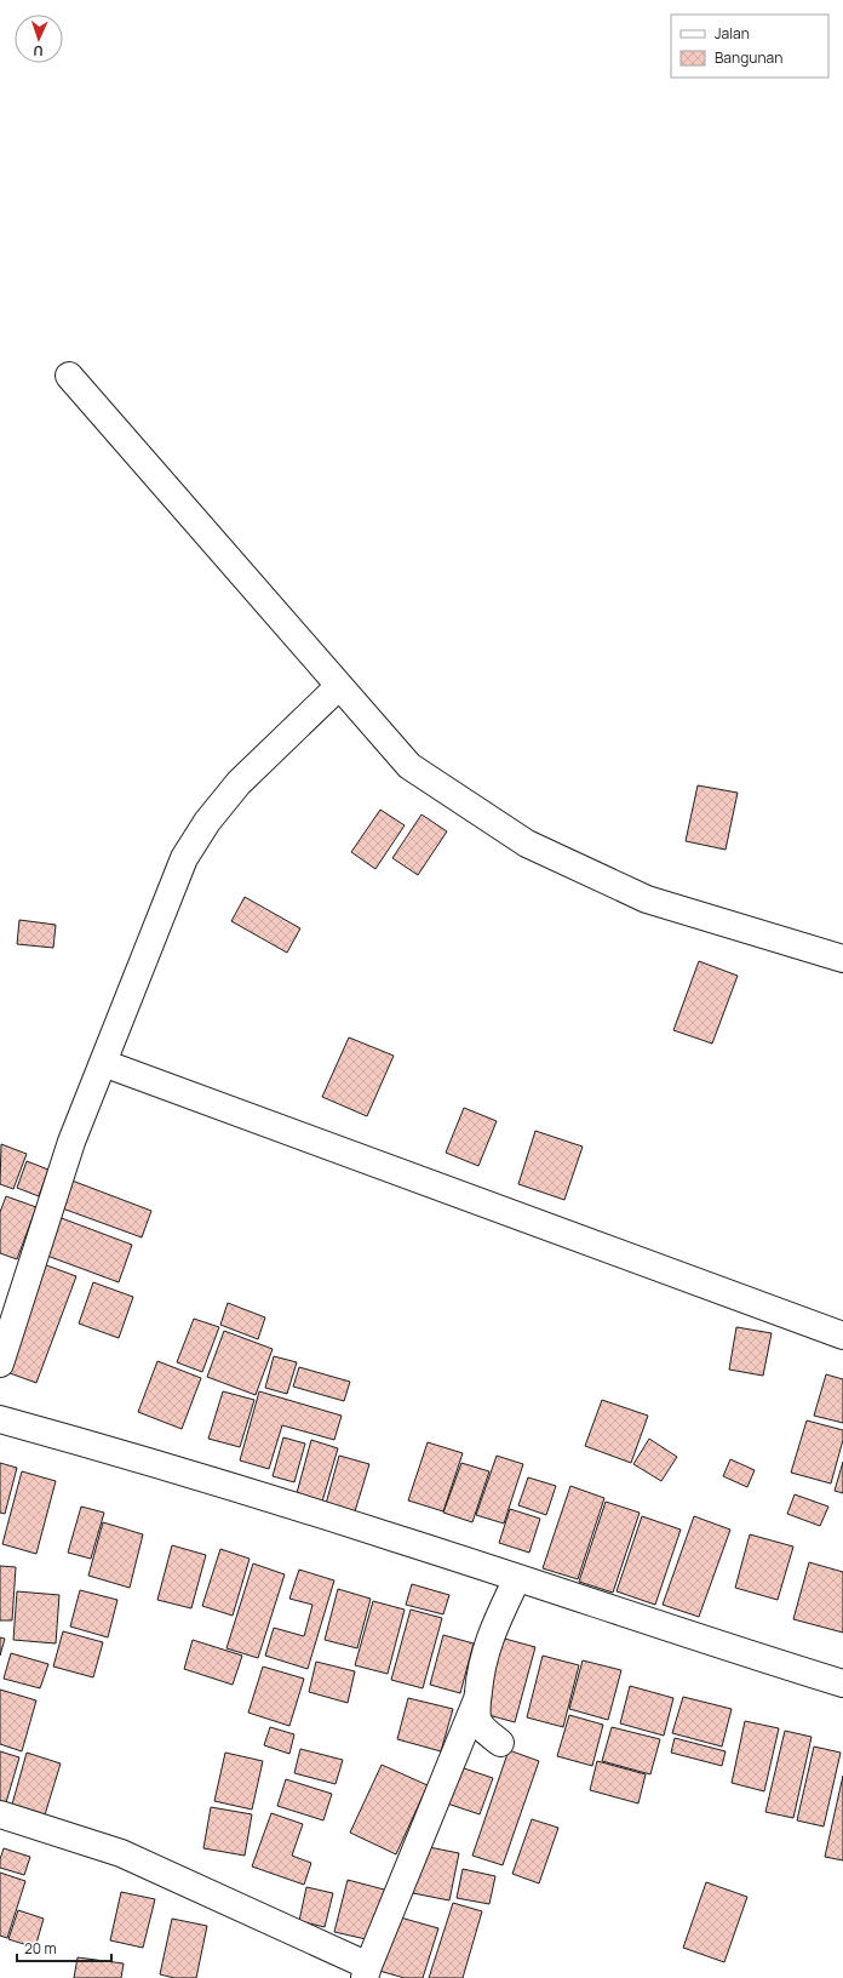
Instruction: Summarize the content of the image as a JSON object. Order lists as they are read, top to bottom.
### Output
{
  "legend": ["Jalan", "Bangunan"],
  "scale_bar": "20 m",
  "north": "bottom"
}
